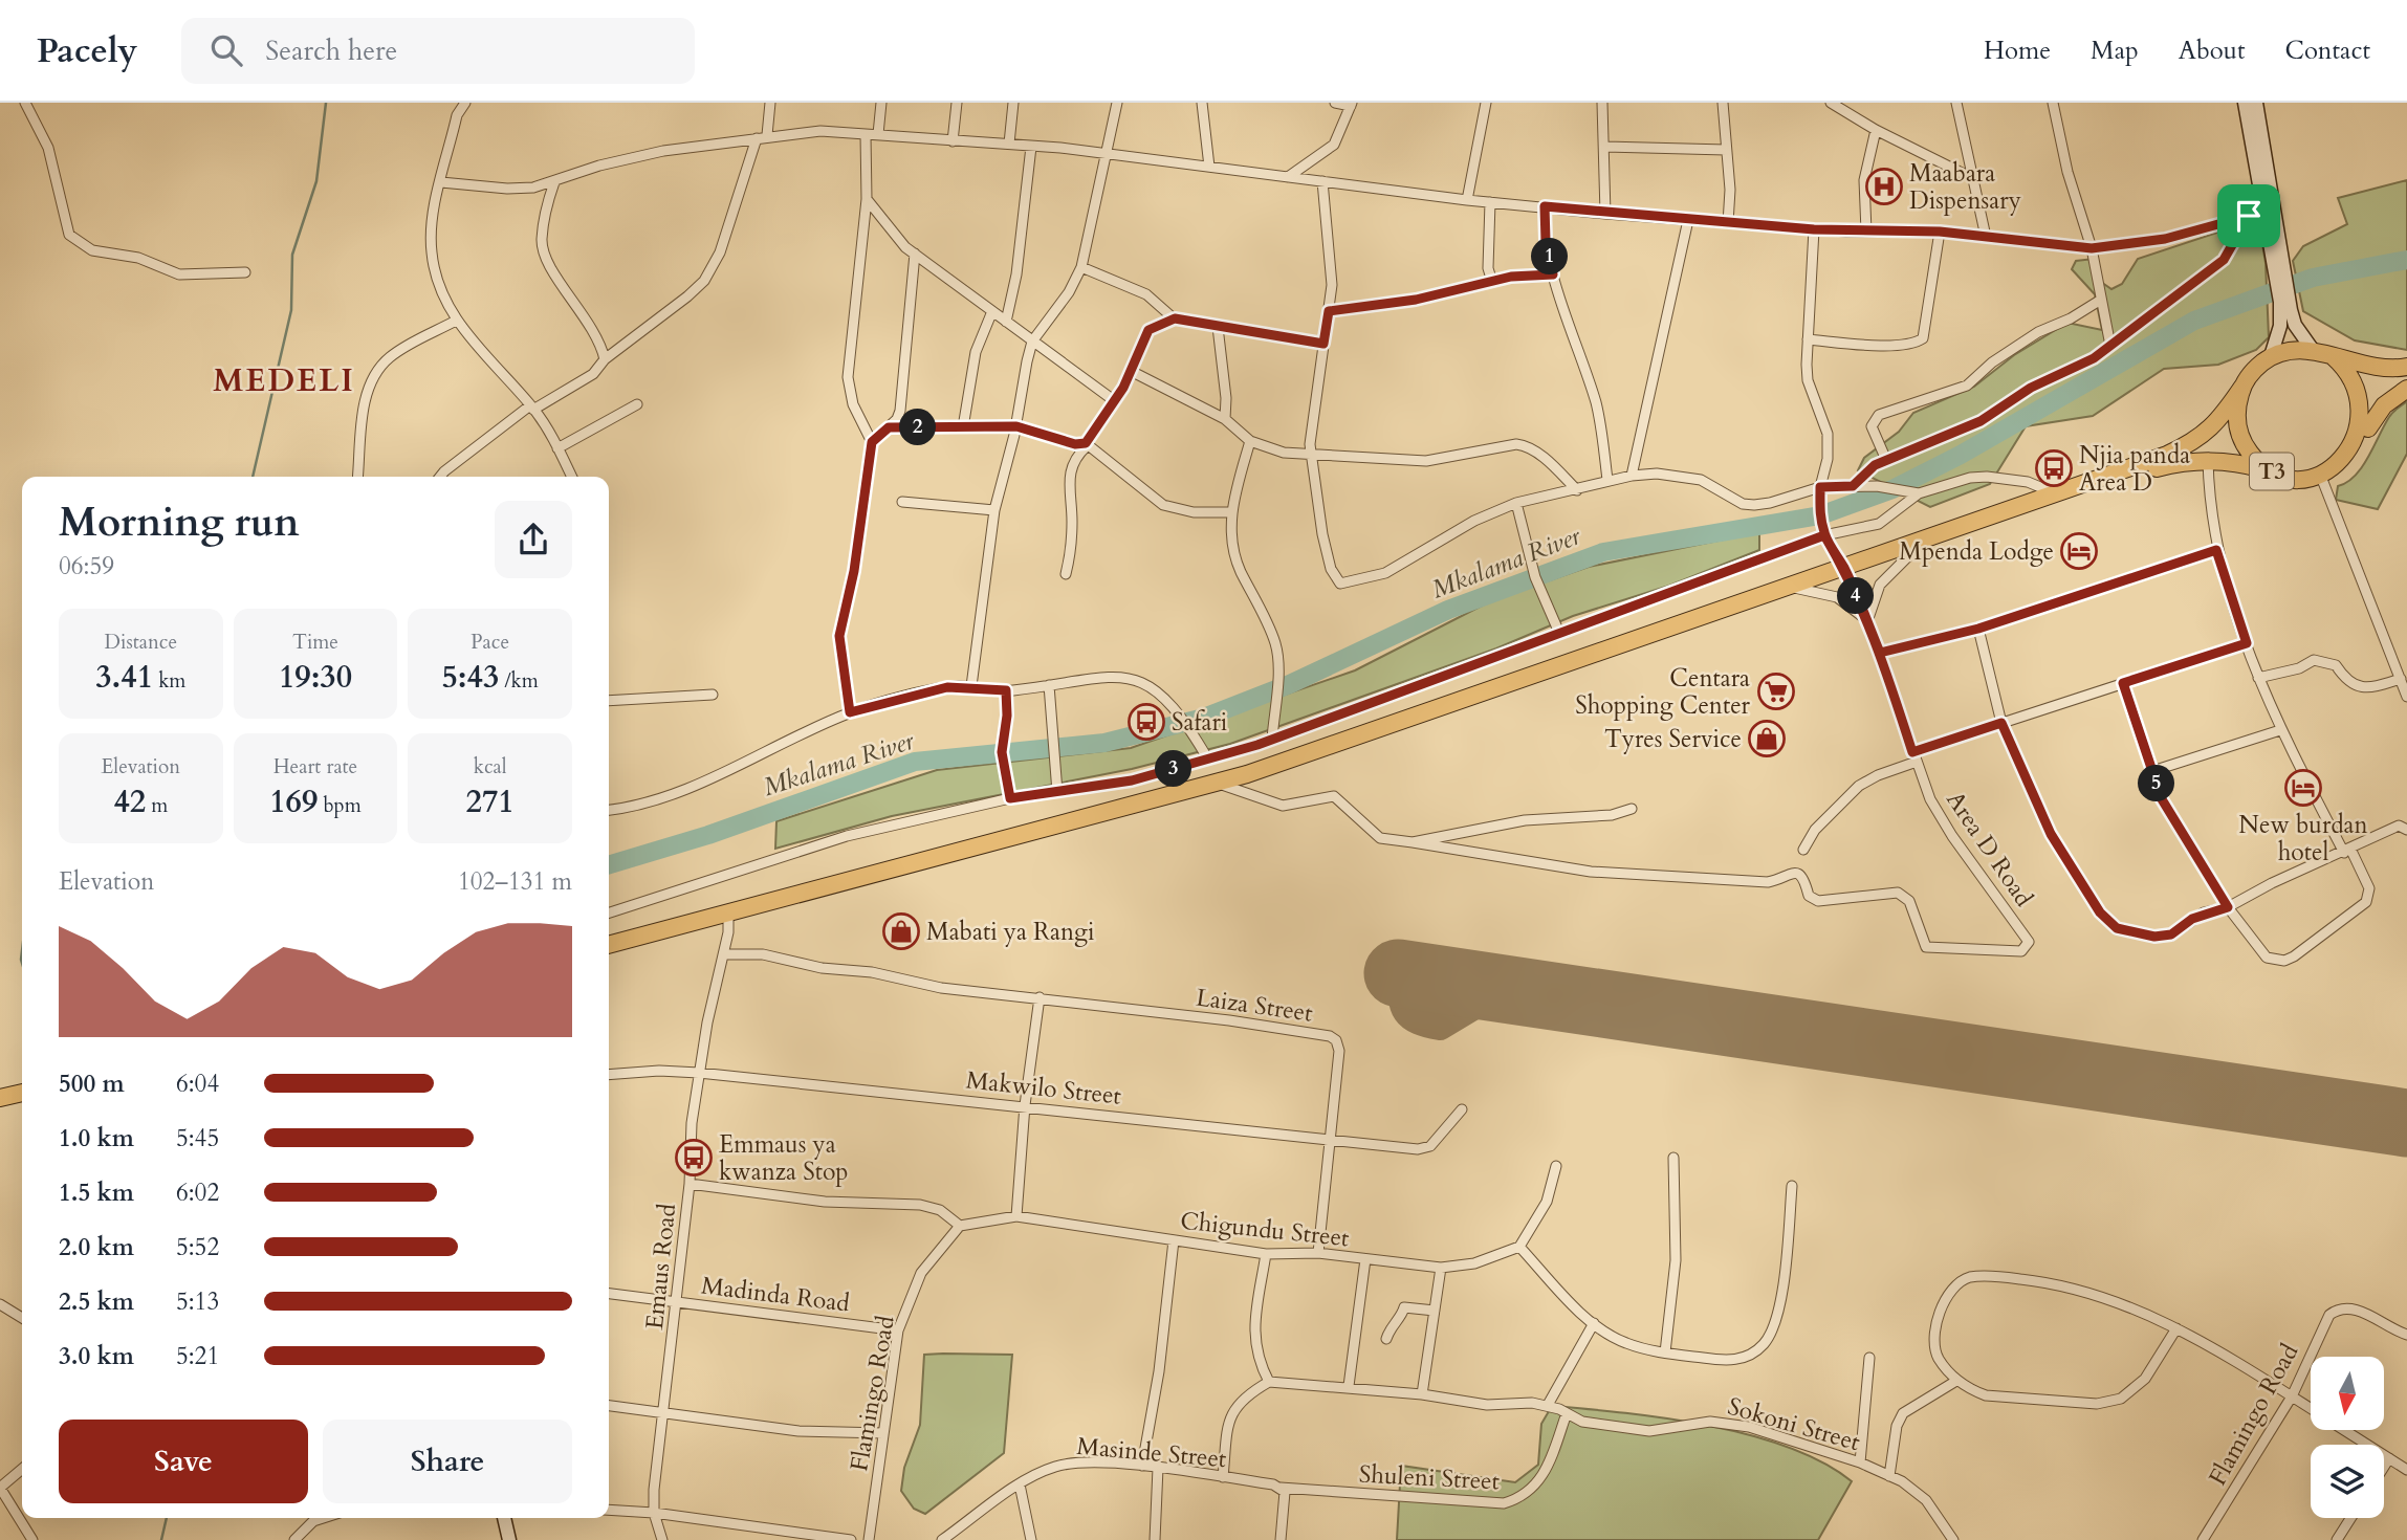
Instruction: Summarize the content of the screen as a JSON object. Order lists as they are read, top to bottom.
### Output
{
  "streets": {
    "highway": ["T3"],
    "street": [
      "Area D Road",
      "Laiza Street",
      "Makwilo Street",
      "Chigundu Street",
      "Emaus Road",
      "Madinda Road",
      "Flamingo Road",
      "Sokoni Street",
      "Masinde Street",
      "Shuleni Street"
    ]
  },
  "crossings": [
    ["T3", "Area D Road"],
    ["T3", "Emaus Road"],
    ["Laiza Street", "Makwilo Street"],
    ["Laiza Street", "Chigundu Street"],
    ["Laiza Street", "Emaus Road"],
    ["Makwilo Street", "Emaus Road"],
    ["Chigundu Street", "Flamingo Road"],
    ["Emaus Road", "Madinda Road"],
    ["Madinda Road", "Flamingo Road"],
    ["Sokoni Street", "Shuleni Street"],
    ["Masinde Street", "Shuleni Street"]
  ],
  "districts": ["MEDELI"],
  "water": ["Mkalama River"],
  "places": {
    "hospital": ["Maabara Dispensary"],
    "bus stop": ["Njia panda Area D", "Safari", "Emmaus ya kwanza Stop"],
    "hotel": ["Mpenda Lodge", "New burdan hotel"],
    "supermarket": ["Centara Shopping Center"],
    "shop": ["Tyres Service", "Mabati ya Rangi"]
  },
  "north": "bottom",
  "page": {
    "header": "Pacely",
    "search": "Search here",
    "nav": [
      "Home",
      "Map",
      "About",
      "Contact"
    ],
    "pins": [
      "1",
      "2",
      "4",
      "3",
      "5"
    ],
    "heading": ["Morning run", "06:59"],
    "stats": [
      ["Distance", "3.41 km"],
      ["Time", "19:30"],
      ["Pace", "5:43 /km"],
      ["Elevation", "42 m"],
      ["Heart rate", "169 bpm"],
      ["kcal", "271"]
    ],
    "chart": ["Elevation", "102–131 m"],
    "list": [
      {
        "name": "500 m",
        "note": "6:04"
      },
      {
        "name": "1.0 km",
        "note": "5:45"
      },
      {
        "name": "1.5 km",
        "note": "6:02"
      },
      {
        "name": "2.0 km",
        "note": "5:52"
      },
      {
        "name": "2.5 km",
        "note": "5:13"
      },
      {
        "name": "3.0 km",
        "note": "5:21"
      }
    ],
    "buttons": ["Save", "Share"]
  }
}
